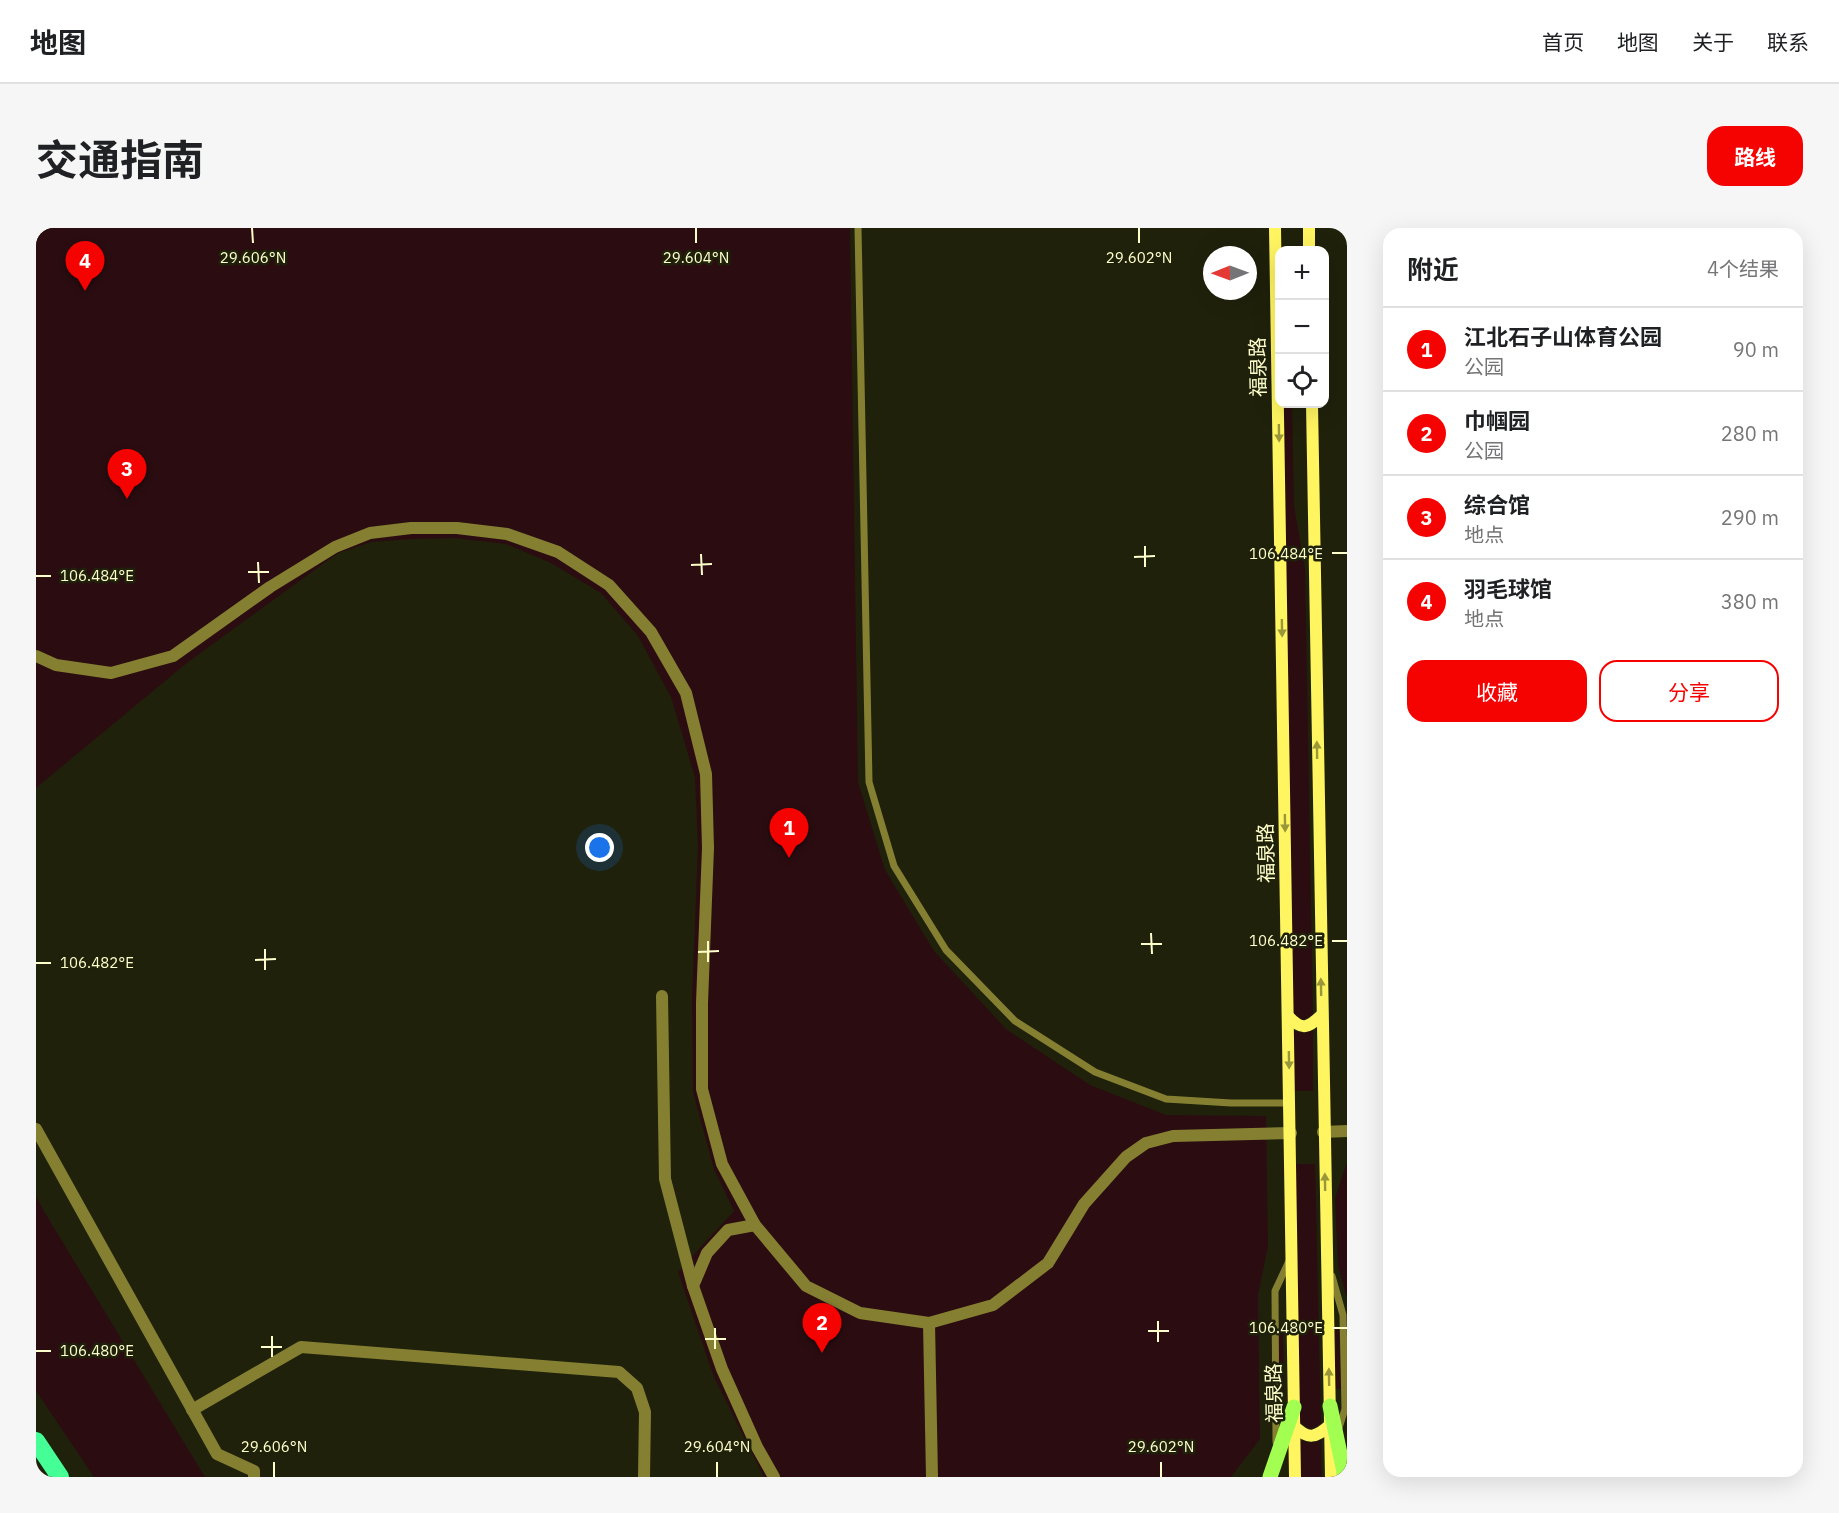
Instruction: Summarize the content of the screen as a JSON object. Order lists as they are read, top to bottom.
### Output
{
  "streets": {
    "main road": ["福泉路"]
  },
  "north": "left",
  "page": {
    "header": "地图",
    "nav": [
      "首页",
      "地图",
      "关于",
      "联系"
    ],
    "title": "交通指南",
    "buttons": [
      "路线",
      ["收藏", "分享"]
    ],
    "heading": ["附近", "4个结果"],
    "pins": [
      "4",
      "3",
      "1",
      "2"
    ],
    "map_buttons": ["+", "−"],
    "list": [
      {
        "mark": "1",
        "name": "江北石子山体育公园",
        "note": "公园",
        "value": "90 m"
      },
      {
        "mark": "2",
        "name": "巾帼园",
        "note": "公园",
        "value": "280 m"
      },
      {
        "mark": "3",
        "name": "综合馆",
        "note": "地点",
        "value": "290 m"
      },
      {
        "mark": "4",
        "name": "羽毛球馆",
        "note": "地点",
        "value": "380 m"
      }
    ]
  },
  "coordinates": [
    "29.606°N",
    "29.604°N",
    "29.602°N",
    "106.484°E",
    "106.482°E",
    "106.480°E"
  ]
}
